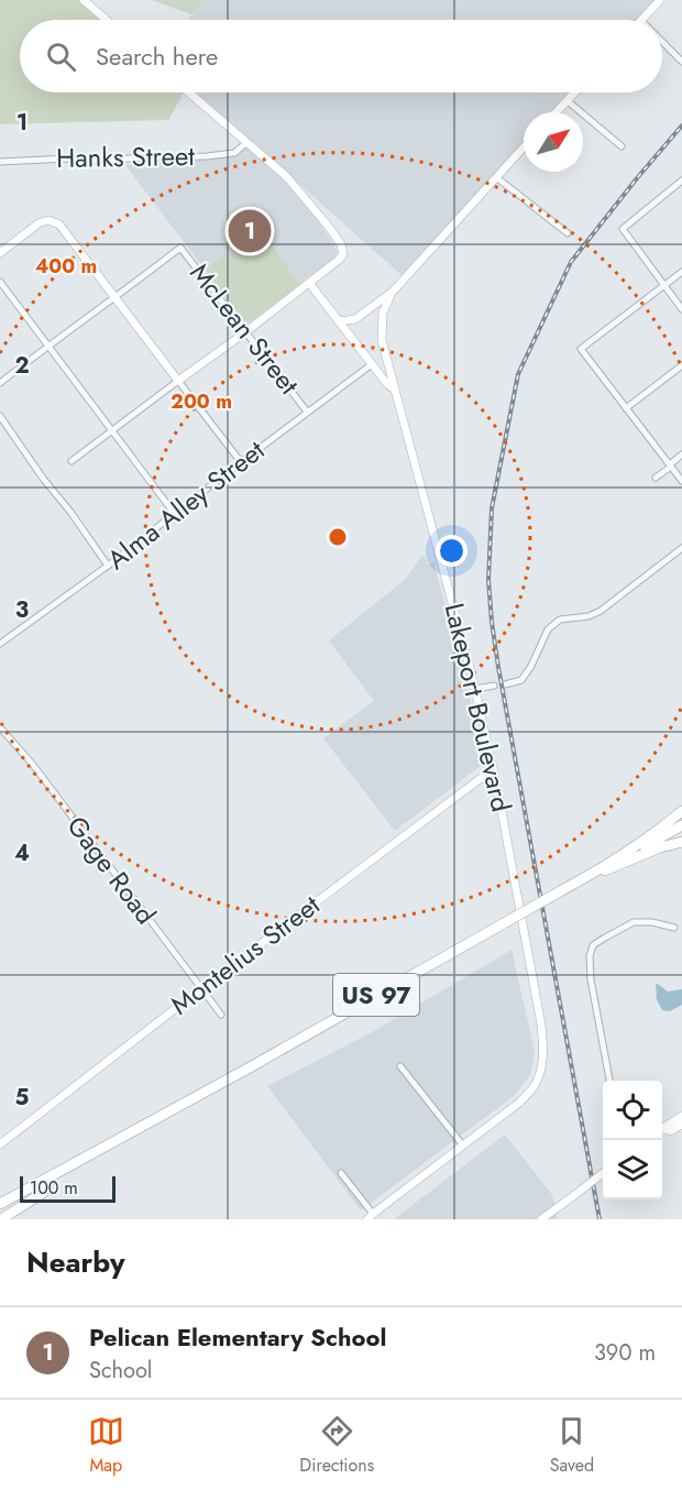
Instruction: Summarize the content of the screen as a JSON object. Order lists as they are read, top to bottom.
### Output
{
  "streets": {
    "highway": ["US 97"],
    "street": [
      "Hanks Street",
      "McLean Street",
      "Alma Alley Street",
      "Lakeport Boulevard",
      "Gage Road",
      "Montelius Street"
    ]
  },
  "crossings": [
    ["McLean Street", "Alma Alley Street"],
    ["Lakeport Boulevard", "Montelius Street"],
    ["Gage Road", "Montelius Street"]
  ],
  "scale_bar": "100 m",
  "north": "top right",
  "page": {
    "search": "Search here",
    "pins": "1",
    "scale": "100 m",
    "heading": "Nearby",
    "list": [
      {
        "mark": "1",
        "name": "Pelican Elementary School",
        "note": "School",
        "value": "390 m"
      }
    ],
    "nav": ["Map", "Directions", "Saved"]
  },
  "grid": {
    "rows": [
      "1",
      "2",
      "3",
      "4",
      "5"
    ]
  },
  "rings": ["400 m", "200 m"]
}
